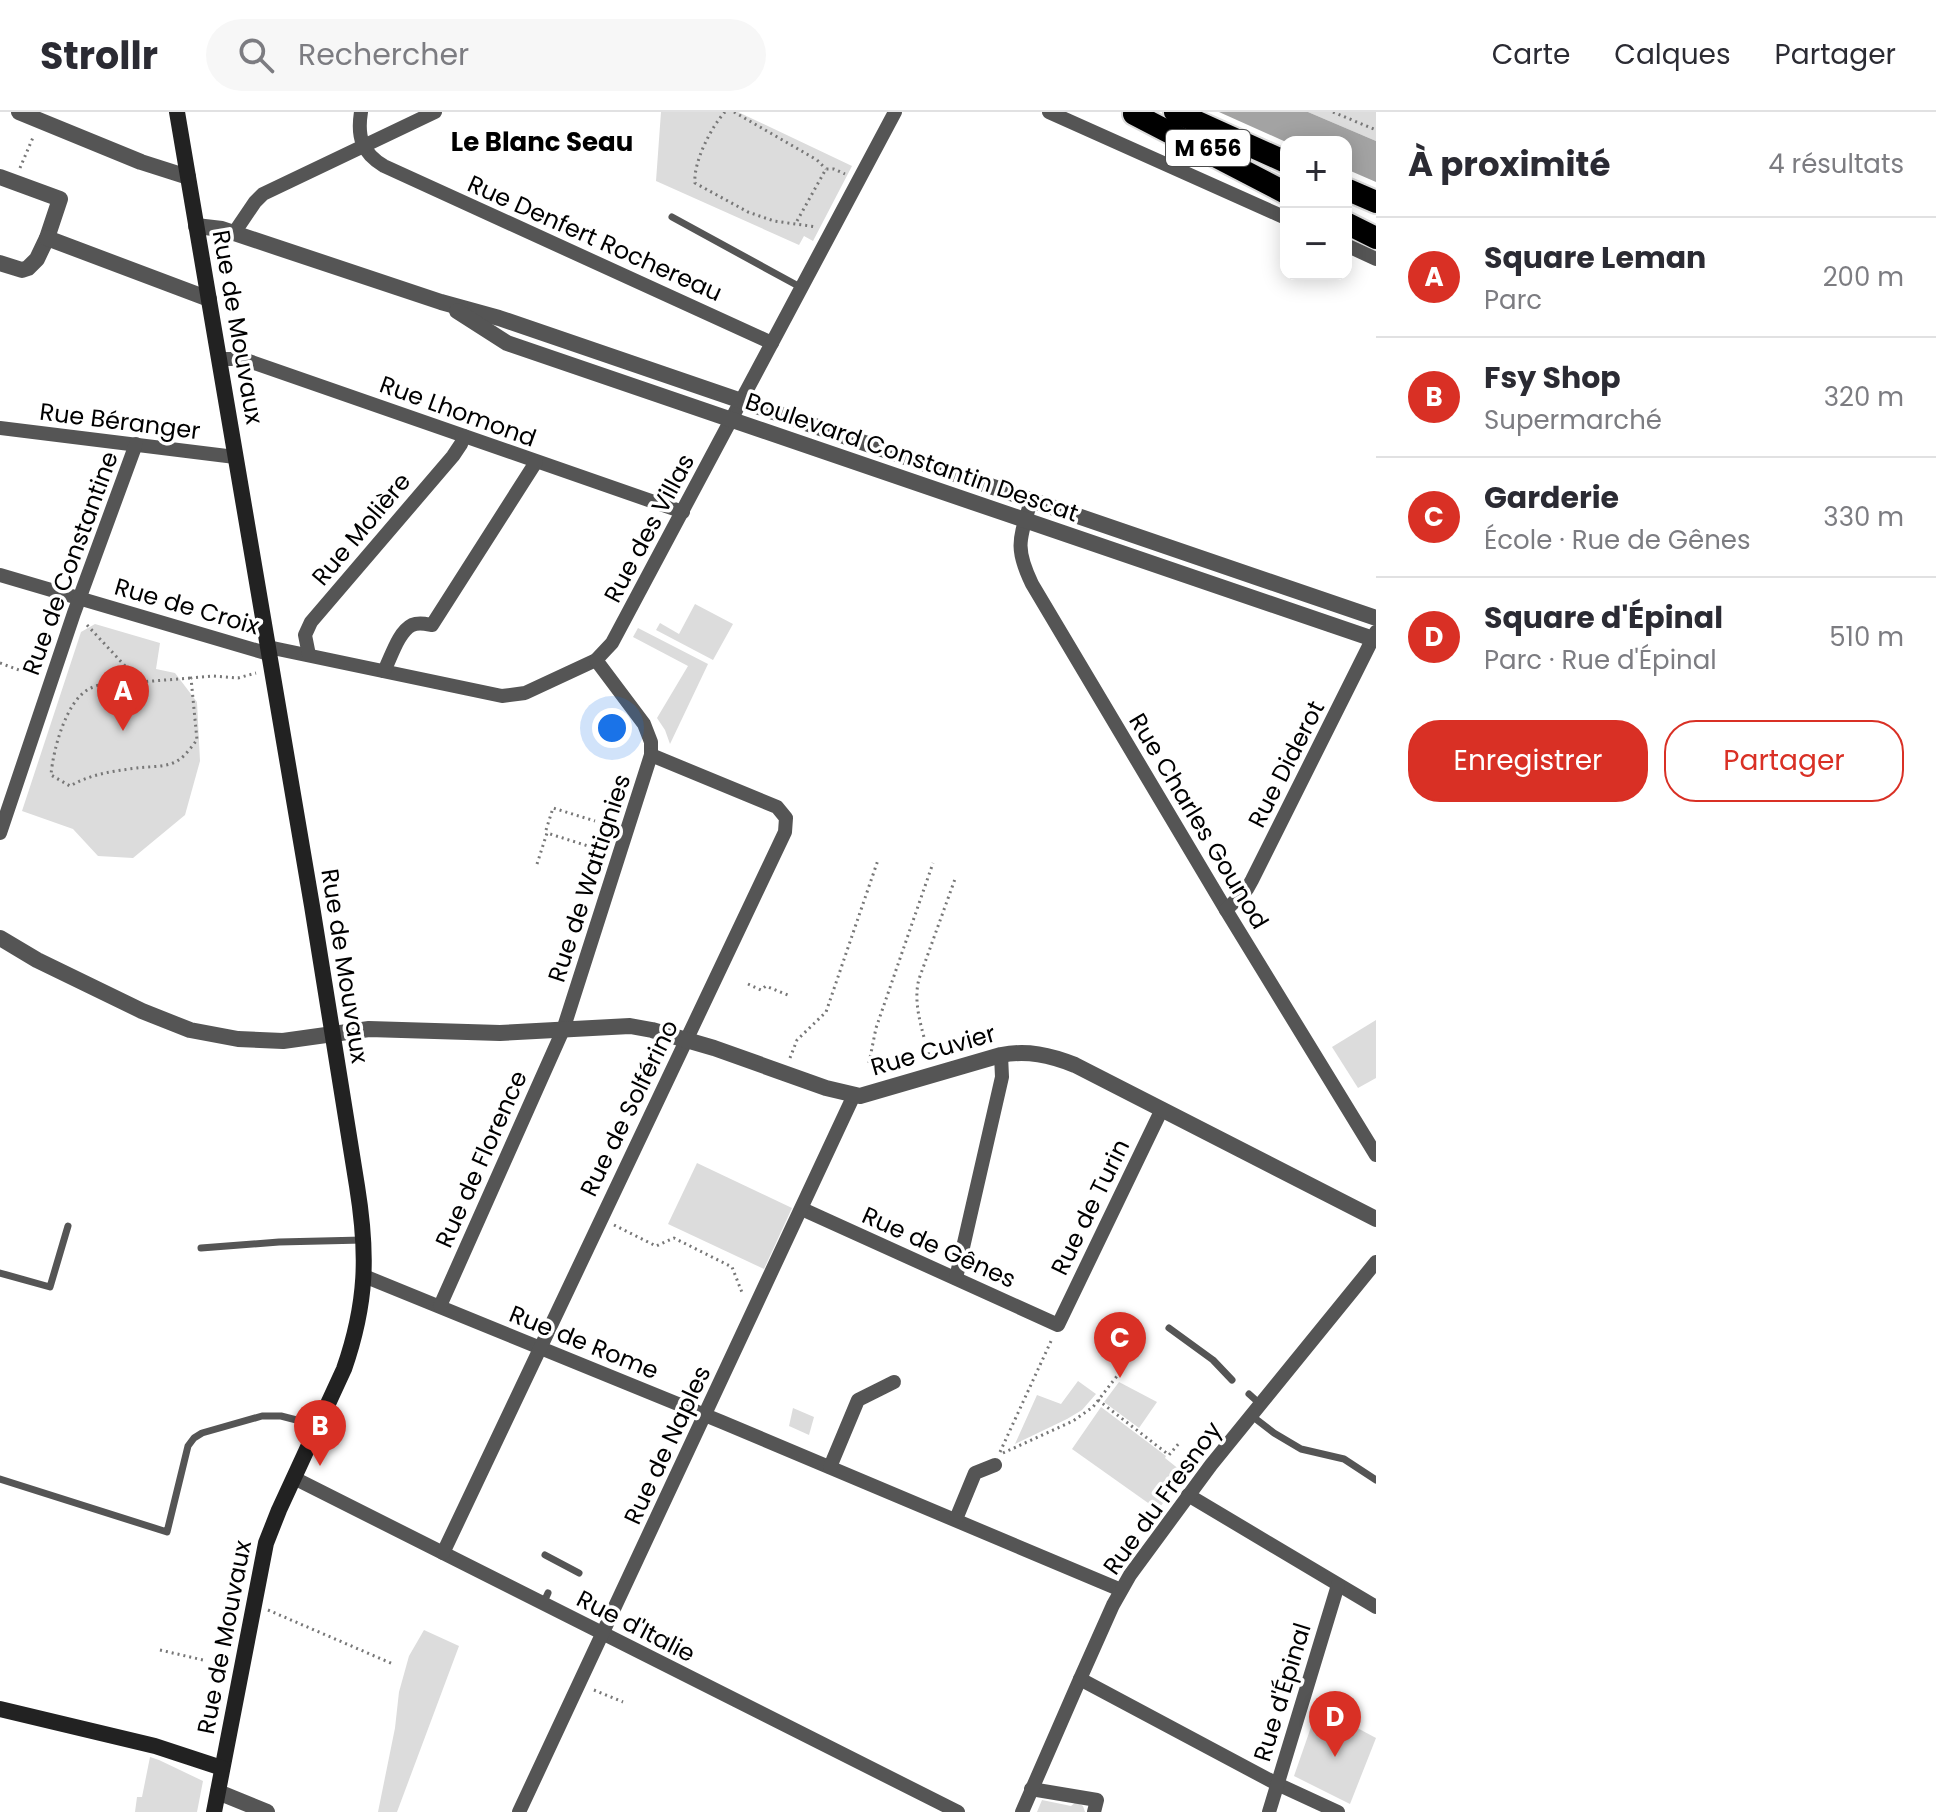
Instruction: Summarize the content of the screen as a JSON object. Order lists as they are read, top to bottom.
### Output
{
  "streets": {
    "highway": ["M 656"],
    "main road": ["Rue de Mouvaux"],
    "street": [
      "Rue Denfert Rochereau",
      "Rue Lhomond",
      "Rue Béranger",
      "Boulevard Constantin Descat",
      "Rue des Villas",
      "Rue Molière",
      "Rue de Constantine",
      "Rue de Croix",
      "Rue Diderot",
      "Rue Charles Gounod",
      "Rue de Wattignies",
      "Rue Cuvier",
      "Rue de Solférino",
      "Rue de Florence",
      "Rue de Turin",
      "Rue de Gênes",
      "Rue de Rome",
      "Rue de Naples",
      "Rue du Fresnoy",
      "Rue d'Italie",
      "Rue d'Épinal"
    ]
  },
  "crossings": [
    ["Rue Denfert Rochereau", "Rue des Villas"],
    ["Rue de Mouvaux", "Rue Lhomond"],
    ["Rue de Mouvaux", "Rue Béranger"],
    ["Rue de Mouvaux", "Boulevard Constantin Descat"],
    ["Rue de Mouvaux", "Rue des Villas"],
    ["Rue de Mouvaux", "Rue de Croix"],
    ["Rue de Mouvaux", "Rue Cuvier"],
    ["Rue de Mouvaux", "Rue de Rome"],
    ["Rue de Mouvaux", "Rue d'Italie"],
    ["Rue Lhomond", "Rue des Villas"],
    ["Rue Lhomond", "Rue Molière"],
    ["Rue Béranger", "Rue de Constantine"],
    ["Boulevard Constantin Descat", "Rue des Villas"],
    ["Boulevard Constantin Descat", "Rue Diderot"],
    ["Boulevard Constantin Descat", "Rue Charles Gounod"],
    ["Rue des Villas", "Rue Molière"],
    ["Rue des Villas", "Rue de Croix"],
    ["Rue des Villas", "Rue de Wattignies"],
    ["Rue de Constantine", "Rue de Croix"],
    ["Rue Diderot", "Rue Charles Gounod"],
    ["Rue de Wattignies", "Rue Cuvier"],
    ["Rue de Wattignies", "Rue de Solférino"],
    ["Rue de Wattignies", "Rue de Florence"],
    ["Rue Cuvier", "Rue de Solférino"],
    ["Rue Cuvier", "Rue de Florence"],
    ["Rue Cuvier", "Rue de Turin"],
    ["Rue Cuvier", "Rue de Naples"],
    ["Rue de Solférino", "Rue de Rome"],
    ["Rue de Solférino", "Rue d'Italie"],
    ["Rue de Florence", "Rue de Rome"],
    ["Rue de Turin", "Rue de Gênes"],
    ["Rue de Gênes", "Rue de Naples"],
    ["Rue de Rome", "Rue de Naples"],
    ["Rue de Rome", "Rue du Fresnoy"],
    ["Rue de Naples", "Rue d'Italie"]
  ],
  "districts": ["Le Blanc Seau"],
  "page": {
    "header": "Strollr",
    "search": "Rechercher",
    "nav": ["Carte", "Calques", "Partager"],
    "heading": ["À proximité", "4 résultats"],
    "map_buttons": ["+", "−"],
    "list": [
      {
        "mark": "A",
        "name": "Square Leman",
        "note": "Parc",
        "value": "200 m"
      },
      {
        "mark": "B",
        "name": "Fsy Shop",
        "note": "Supermarché",
        "value": "320 m"
      },
      {
        "mark": "C",
        "name": "Garderie",
        "note": "École · Rue de Gênes",
        "value": "330 m"
      },
      {
        "mark": "D",
        "name": "Square d'Épinal",
        "note": "Parc · Rue d'Épinal",
        "value": "510 m"
      }
    ],
    "pins": [
      "A",
      "C",
      "B",
      "D"
    ],
    "buttons": ["Enregistrer", "Partager"]
  }
}
